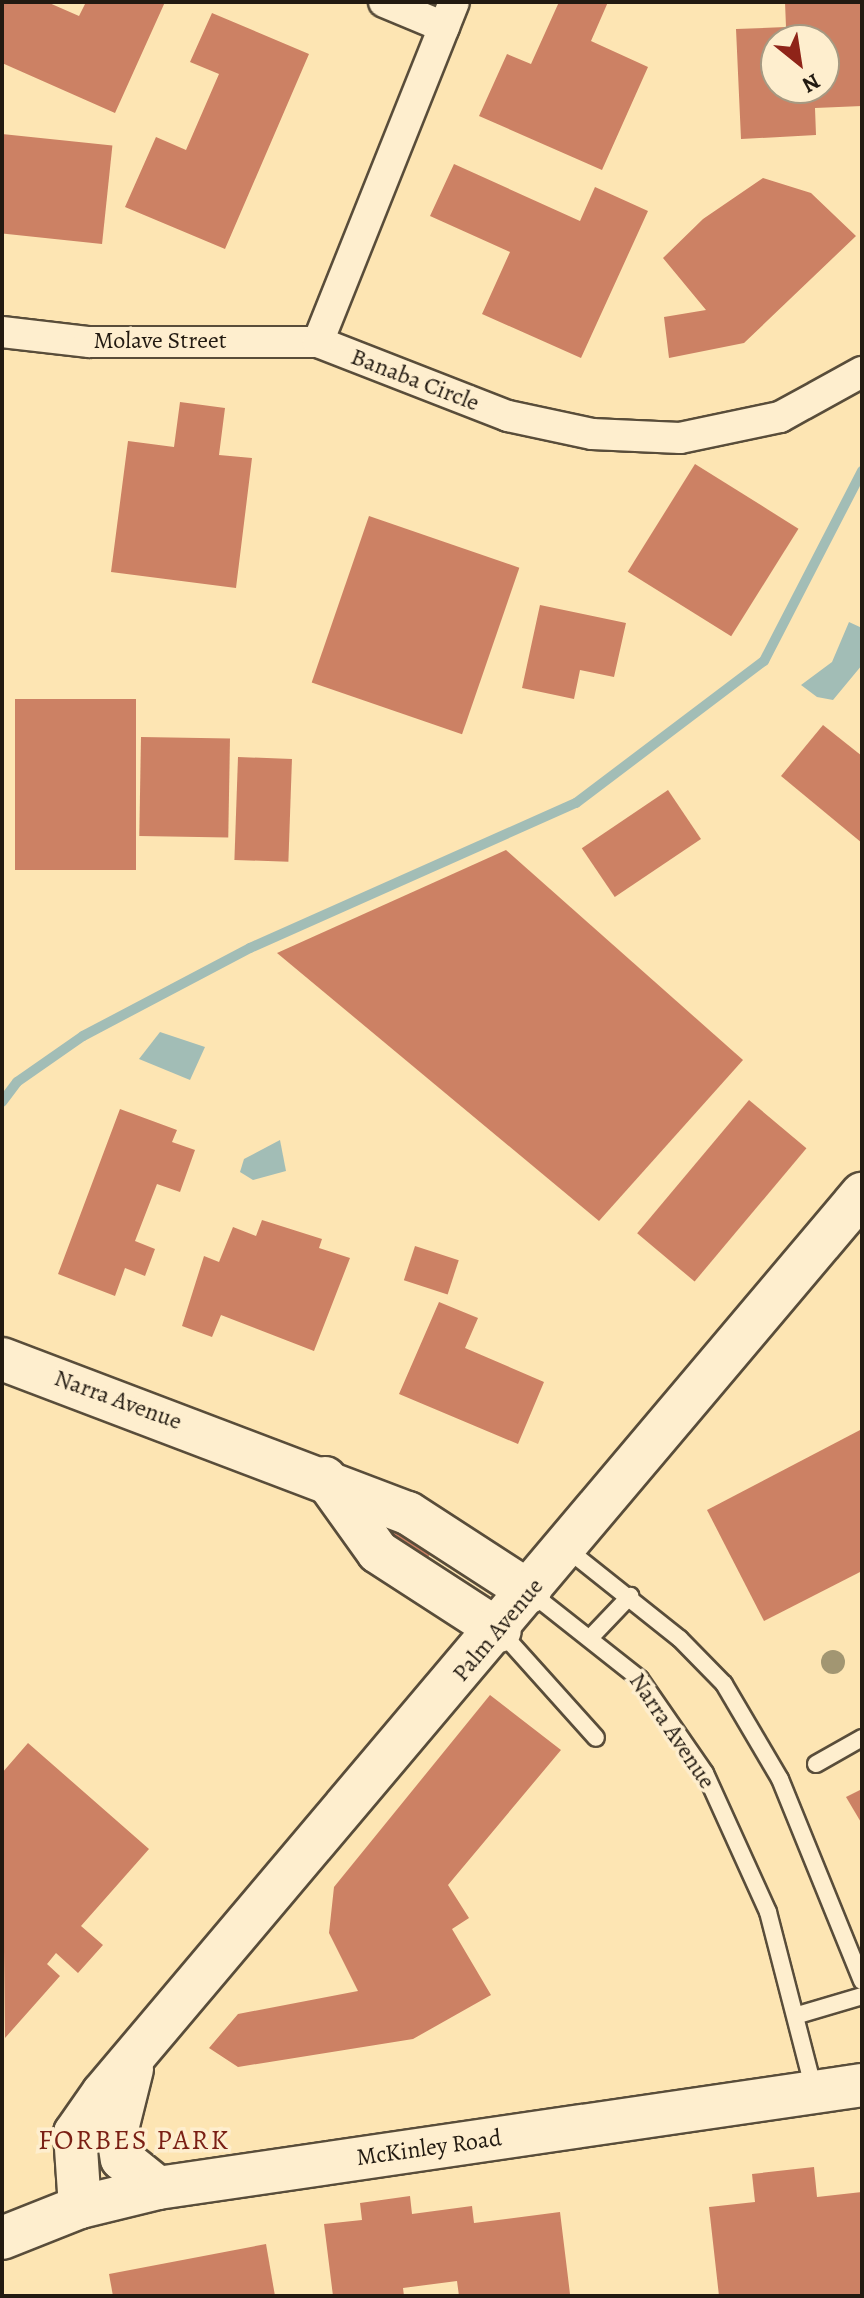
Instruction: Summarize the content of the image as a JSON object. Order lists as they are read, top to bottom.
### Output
{
  "streets": {
    "street": [
      "Molave Street",
      "Banaba Circle",
      "Narra Avenue",
      "Palm Avenue",
      "McKinley Road"
    ]
  },
  "crossings": [
    ["Molave Street", "Banaba Circle"],
    ["Narra Avenue", "Palm Avenue"],
    ["Narra Avenue", "McKinley Road"],
    ["Palm Avenue", "McKinley Road"]
  ],
  "districts": ["FORBES PARK"],
  "north": "bottom right"
}
